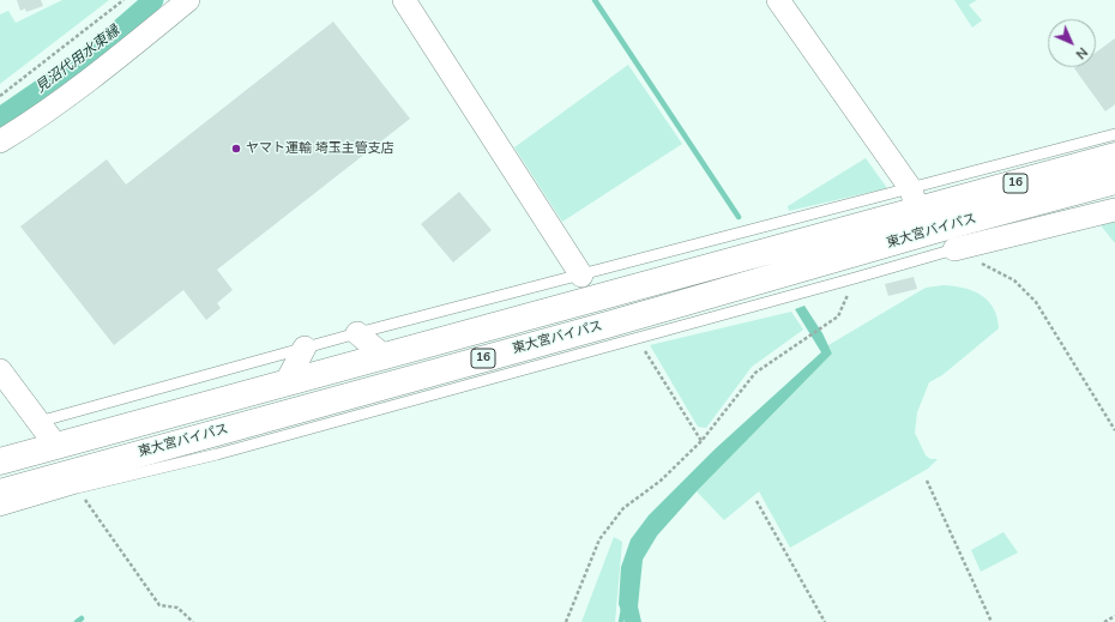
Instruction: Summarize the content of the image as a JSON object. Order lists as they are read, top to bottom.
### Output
{
  "streets": {
    "highway": ["16", "東大宮バイパス"]
  },
  "water": ["見沼代用水東縁"],
  "places": ["ヤマト運輸 埼玉主管支店"],
  "north": "bottom right"
}
